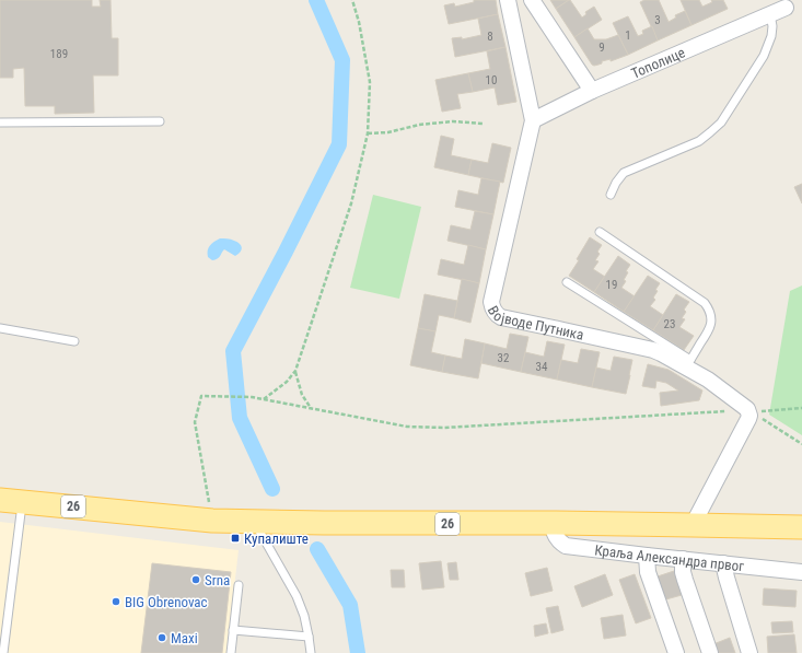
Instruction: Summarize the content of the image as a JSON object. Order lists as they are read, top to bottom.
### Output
{
  "streets": {
    "main road": ["26"],
    "street": ["Тополице", "Војводе Путника", "Краља Александра првог"]
  },
  "crossings": [
    ["Тополице", "Војводе Путника"],
    ["26", "Краља Александра првог"]
  ],
  "places": {
    "transit": ["Купалиште"],
    "other": ["Srna", "BIG Obrenovac", "Maxi"]
  },
  "house_numbers": [
    "3",
    "1",
    "8",
    "9",
    "189",
    "10",
    "19",
    "23",
    "32",
    "34"
  ]
}
